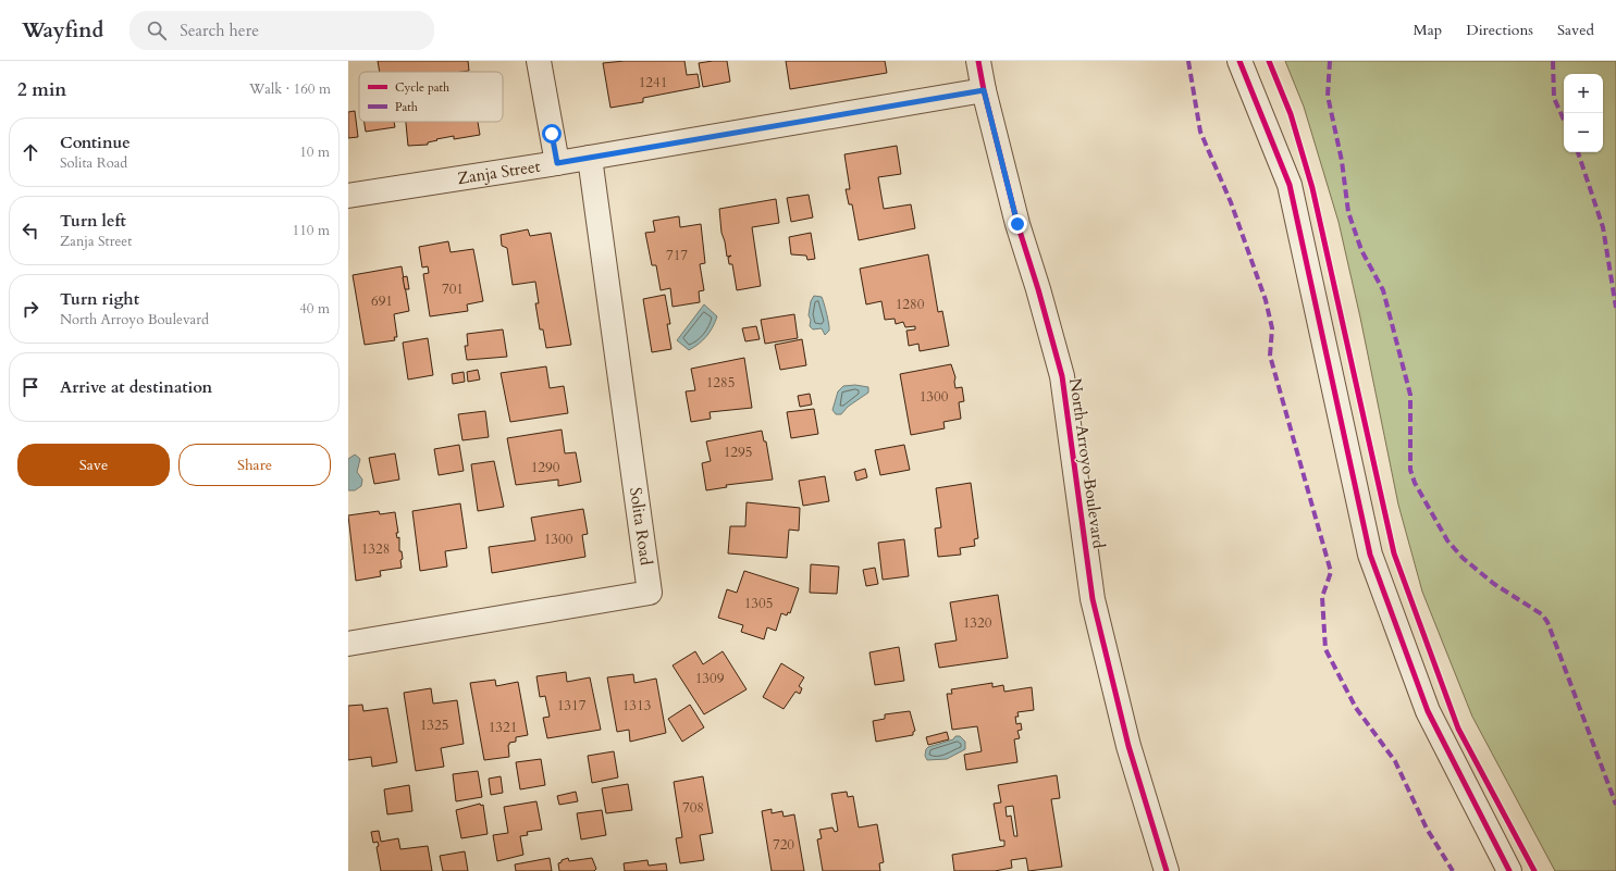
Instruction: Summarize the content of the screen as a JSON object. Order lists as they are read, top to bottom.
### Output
{
  "streets": {
    "street": ["Zanja Street", "North Arroyo Boulevard", "Solita Road"]
  },
  "crossings": [
    ["Zanja Street", "North Arroyo Boulevard"],
    ["Zanja Street", "Solita Road"]
  ],
  "house_numbers": [
    "1241",
    "717",
    "701",
    "691",
    "1280",
    "1285",
    "1300",
    "1295",
    "1290",
    "1300",
    "1328",
    "1305",
    "1320",
    "1309",
    "1317",
    "1313",
    "1325",
    "1321",
    "708",
    "720"
  ],
  "legend": ["Cycle path", "Path"],
  "page": {
    "header": "Wayfind",
    "search": "Search here",
    "nav": ["Map", "Directions", "Saved"],
    "heading": ["2 min", "Walk · 160 m"],
    "map_buttons": ["+", "−"],
    "list": [
      ["Continue", "Solita Road", "10 m"],
      ["Turn left", "Zanja Street", "110 m"],
      ["Turn right", "North Arroyo Boulevard", "40 m"],
      "Arrive at destination"
    ],
    "buttons": ["Save", "Share"]
  }
}
